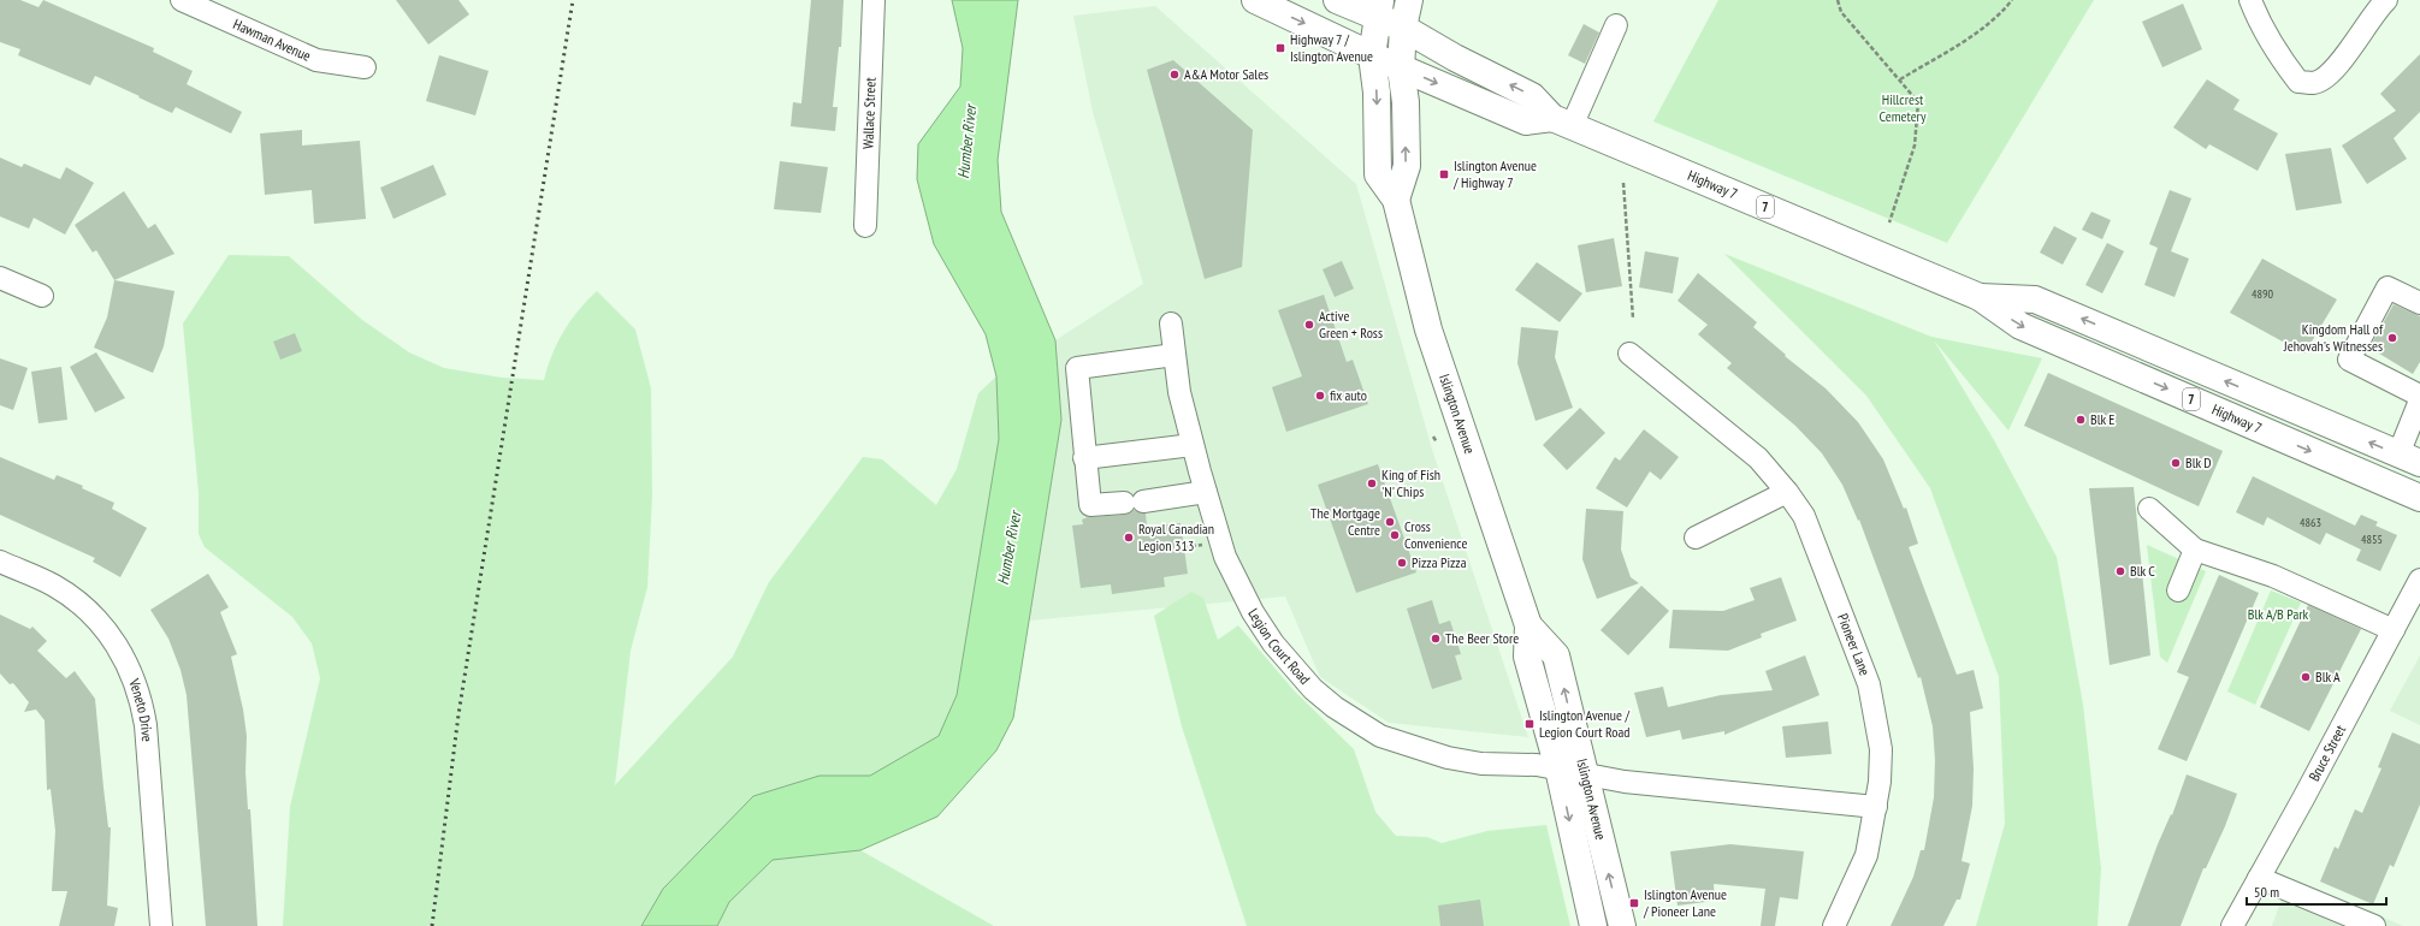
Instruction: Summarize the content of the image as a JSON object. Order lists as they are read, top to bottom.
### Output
{
  "streets": {
    "main road": ["Highway 7", "7", "Islington Avenue"],
    "street": [
      "Hawman Avenue",
      "Wallace Street",
      "Pioneer Lane",
      "Legion Court Road",
      "Veneto Drive",
      "Bruce Street"
    ]
  },
  "crossings": [
    ["Highway 7", "Islington Avenue"],
    ["Islington Avenue", "Legion Court Road"]
  ],
  "water": ["Humber River"],
  "parks": ["Hillcrest Cemetery", "Blk A/B Park"],
  "places": {
    "transit": [
      "Highway 7 / Islington Avenue",
      "Islington Avenue / Highway 7",
      "Islington Avenue / Legion Court Road",
      "Islington Avenue / Pioneer Lane"
    ],
    "other": [
      "A&A Motor Sales",
      "Active Green + Ross",
      "Kingdom Hall of Jehovah's Witnesses",
      "fix auto",
      "Blk E",
      "Blk D",
      "King of Fish 'N' Chips",
      "The Mortgage Centre",
      "Cross Convenience",
      "Royal Canadian Legion 313",
      "Pizza Pizza",
      "Blk C",
      "The Beer Store",
      "Blk A"
    ]
  },
  "house_numbers": ["4890", "4863", "4855"],
  "scale_bar": "50 m"
}
